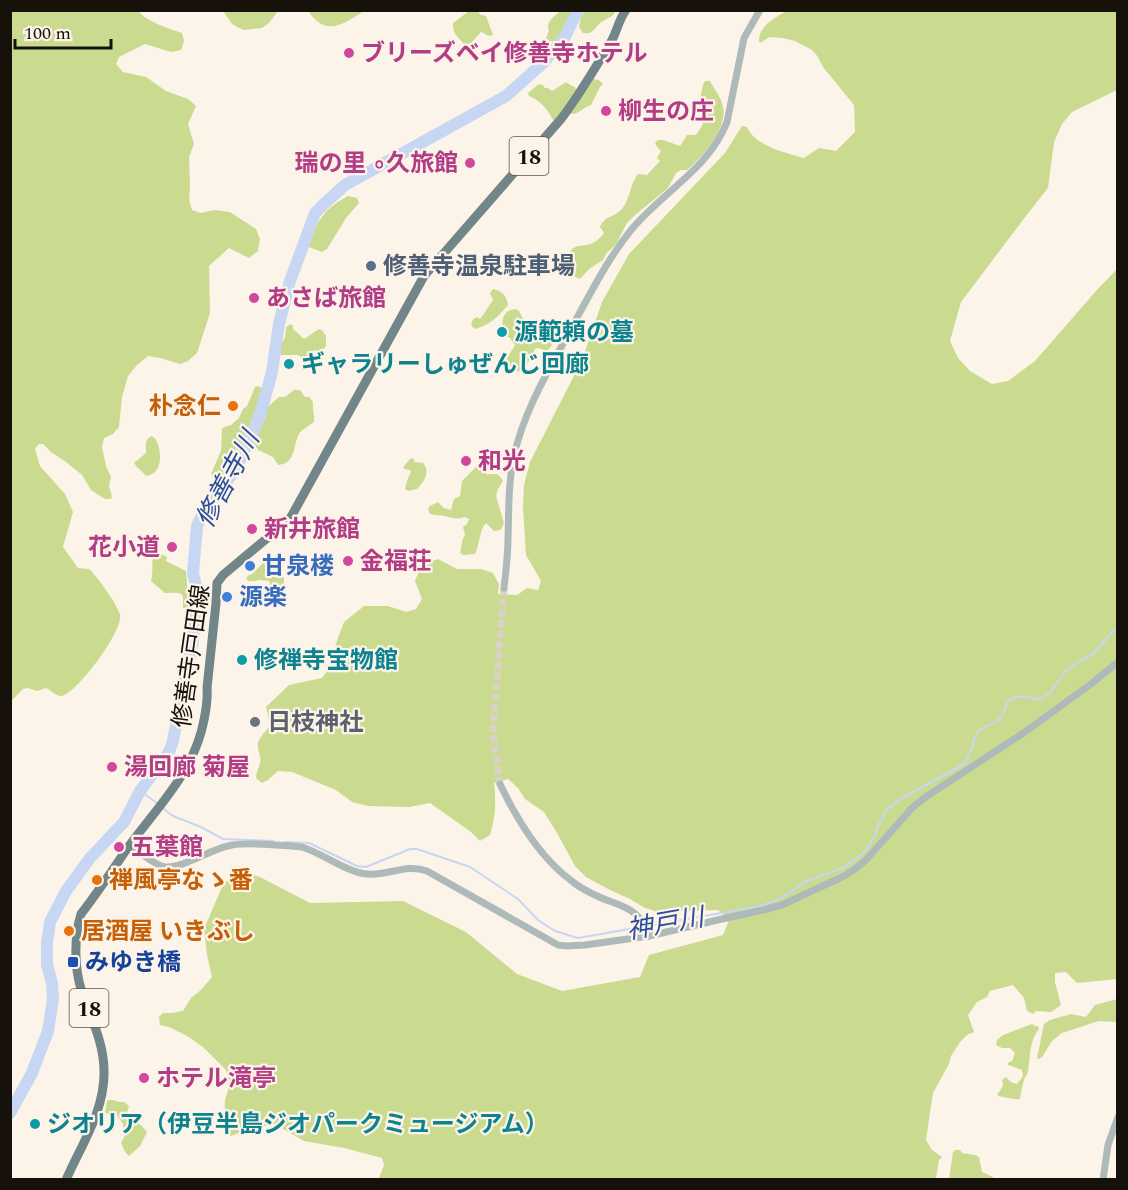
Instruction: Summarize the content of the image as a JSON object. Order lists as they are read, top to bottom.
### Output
{
  "streets": {
    "main road": ["18", "修善寺戸田線"]
  },
  "water": ["修善寺川", "神戸川"],
  "places": {
    "other": [
      "ブリーズベイ修善寺ホテル",
      "柳生の庄",
      "瑞の里 ○久旅館",
      "修善寺温泉駐車場",
      "あさば旅館",
      "源範頼の墓",
      "ギャラリーしゅぜんじ回廊",
      "朴念仁",
      "和光",
      "新井旅館",
      "花小道",
      "金福荘",
      "甘泉楼",
      "源楽",
      "修禅寺宝物館",
      "日枝神社",
      "湯回廊 菊屋",
      "五葉館",
      "禅風亭なゝ番",
      "居酒屋 いきぶし",
      "ホテル滝亭",
      "ジオリア（伊豆半島ジオパークミュージアム）"
    ],
    "transit": ["みゆき橋"]
  },
  "scale_bar": "100 m"
}
